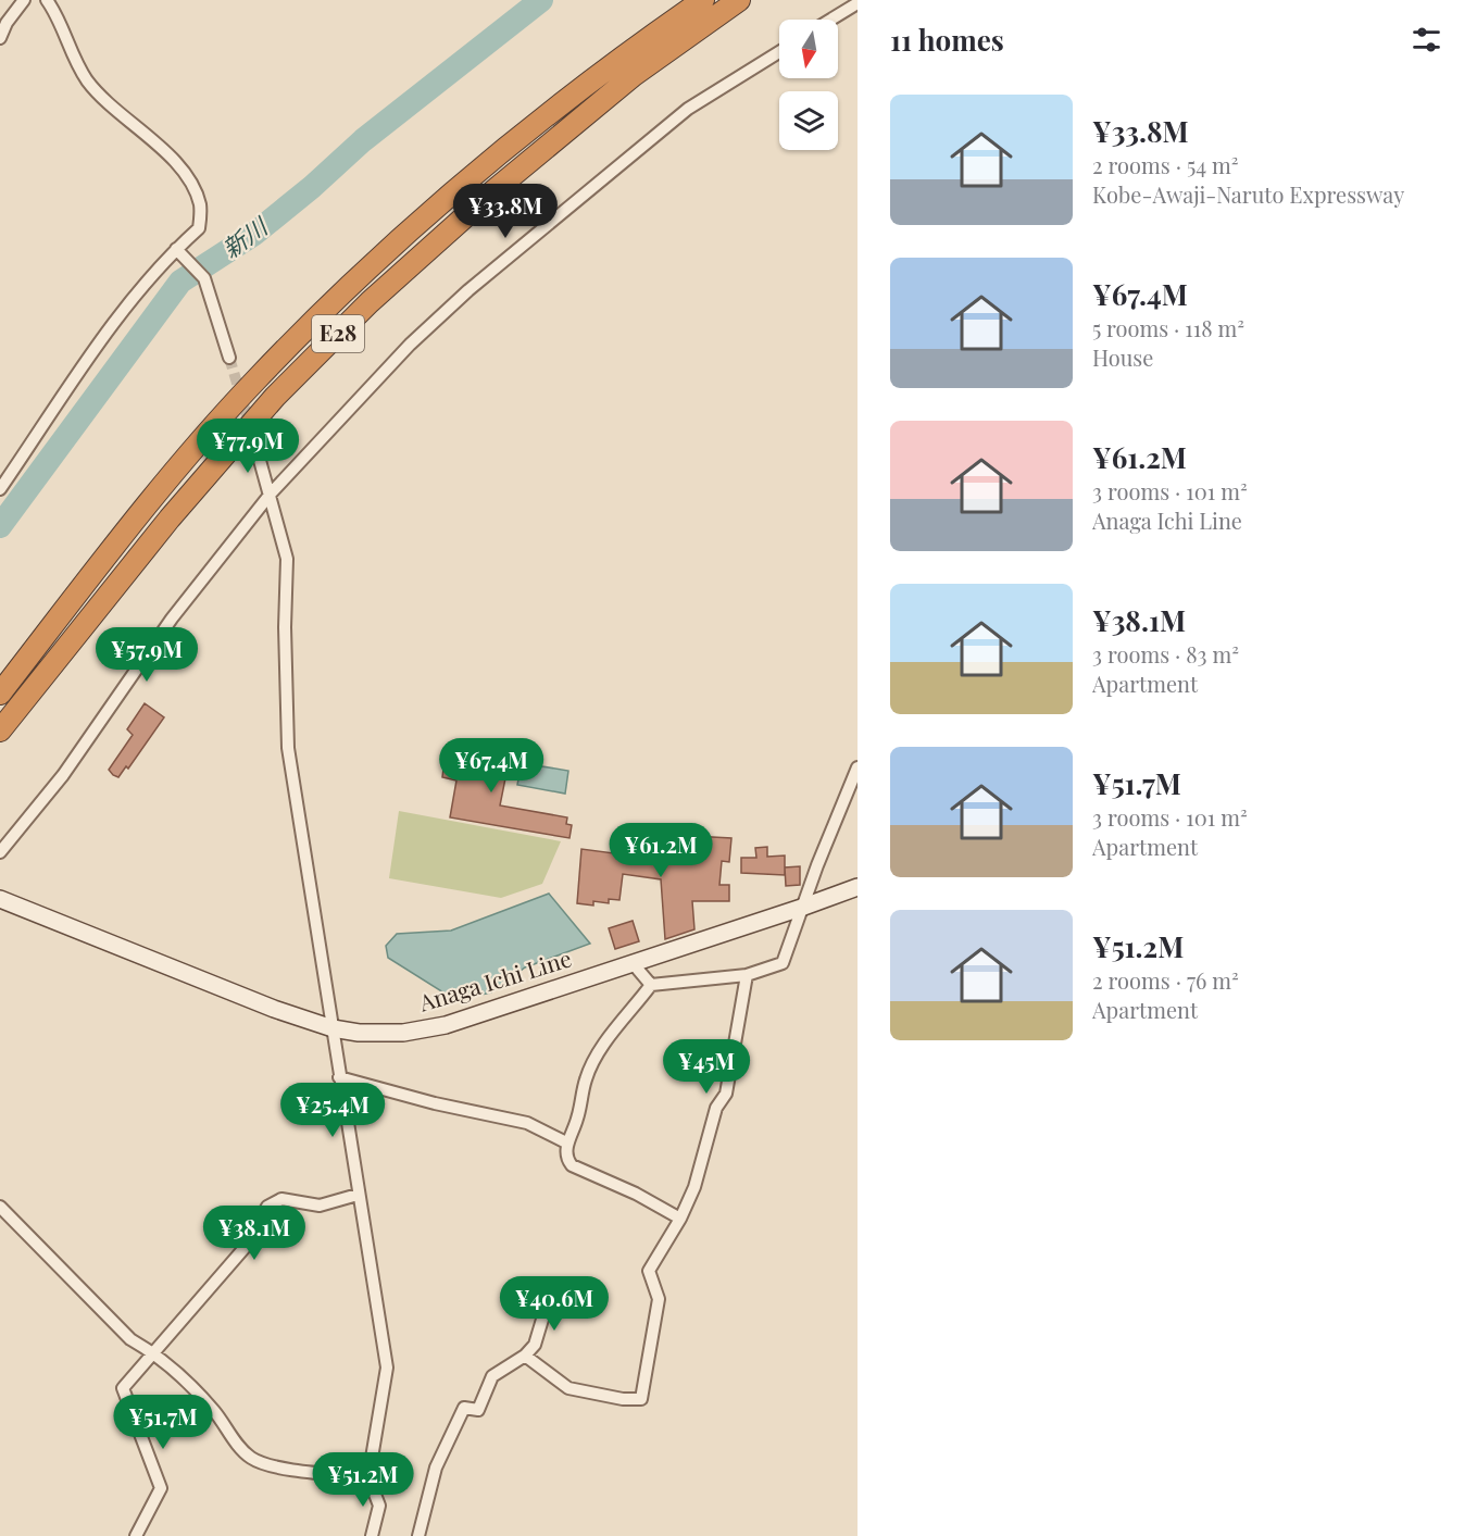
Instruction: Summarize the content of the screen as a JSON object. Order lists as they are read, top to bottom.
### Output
{
  "streets": {
    "highway": ["E28"],
    "main road": ["Anaga Ichi Line"]
  },
  "water": ["新川"],
  "north": "bottom",
  "page": {
    "heading": "11 homes",
    "list": [
      {
        "name": "¥33.8M",
        "note": "2 rooms · 54 m² · Kobe-Awaji-Naruto Expressway"
      },
      {
        "name": "¥67.4M",
        "note": "5 rooms · 118 m² · House"
      },
      {
        "name": "¥61.2M",
        "note": "3 rooms · 101 m² · Anaga Ichi Line"
      },
      {
        "name": "¥38.1M",
        "note": "3 rooms · 83 m² · Apartment"
      },
      {
        "name": "¥51.7M",
        "note": "3 rooms · 101 m² · Apartment"
      },
      {
        "name": "¥51.2M",
        "note": "2 rooms · 76 m² · Apartment"
      }
    ],
    "price": [
      "¥33.8M",
      "¥77.9M",
      "¥57.9M",
      "¥67.4M",
      "¥61.2M",
      "¥45M",
      "¥25.4M",
      "¥38.1M",
      "¥40.6M",
      "¥51.7M",
      "¥51.2M"
    ]
  }
}
